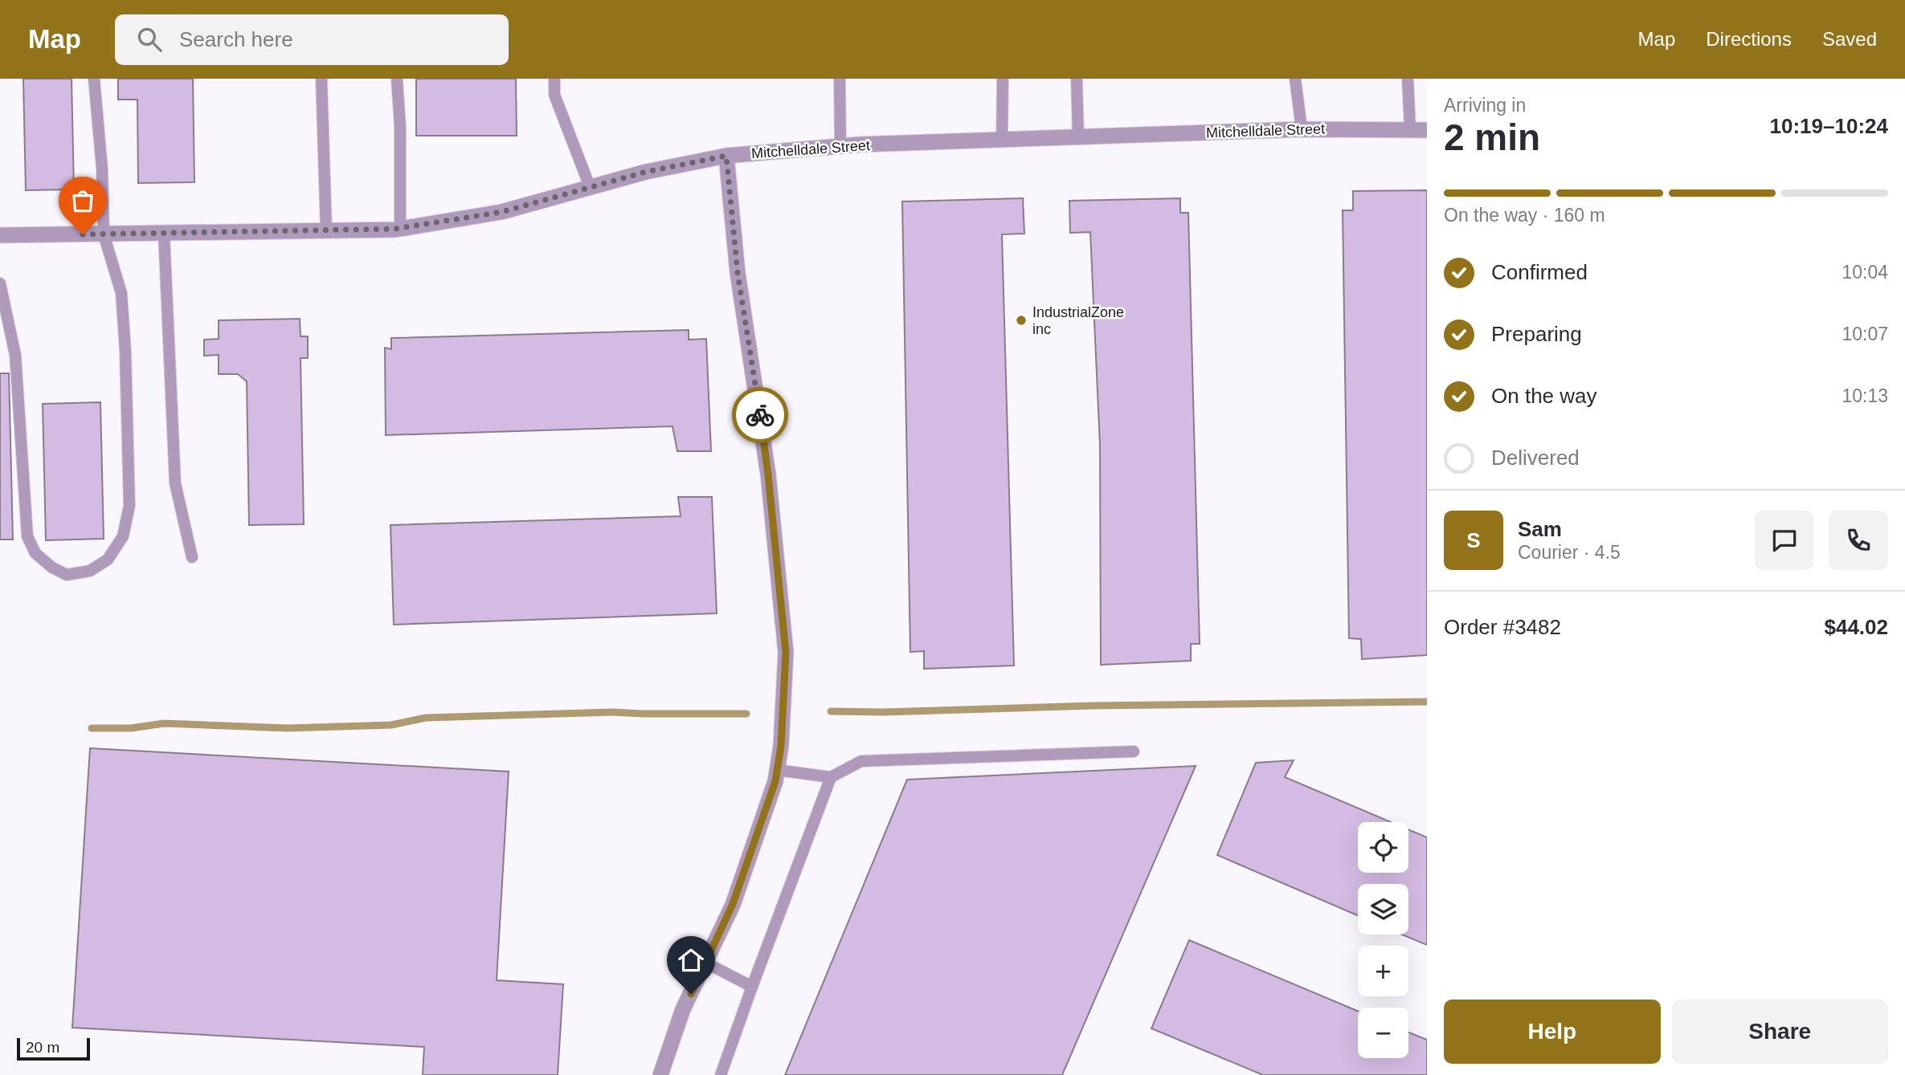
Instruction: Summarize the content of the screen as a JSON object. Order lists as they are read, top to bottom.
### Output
{
  "streets": {
    "street": ["Mitchelldale Street"]
  },
  "places": ["IndustrialZone inc"],
  "scale_bar": "20 m",
  "page": {
    "header": "Map",
    "search": "Search here",
    "nav": ["Map", "Directions", "Saved"],
    "heading": ["2 min", "Arriving in", "10:19–10:24"],
    "panel": [
      "Sam",
      "Courier · 4.5",
      "Order #3482",
      "$44.02"
    ],
    "bar": "On the way · 160 m",
    "list": [
      ["Confirmed", "10:04"],
      ["Preparing", "10:07"],
      ["On the way", "10:13"],
      "Delivered"
    ],
    "round": "S",
    "map_buttons": ["+", "−"],
    "buttons": ["Help", "Share"],
    "scale": "20 m"
  }
}
